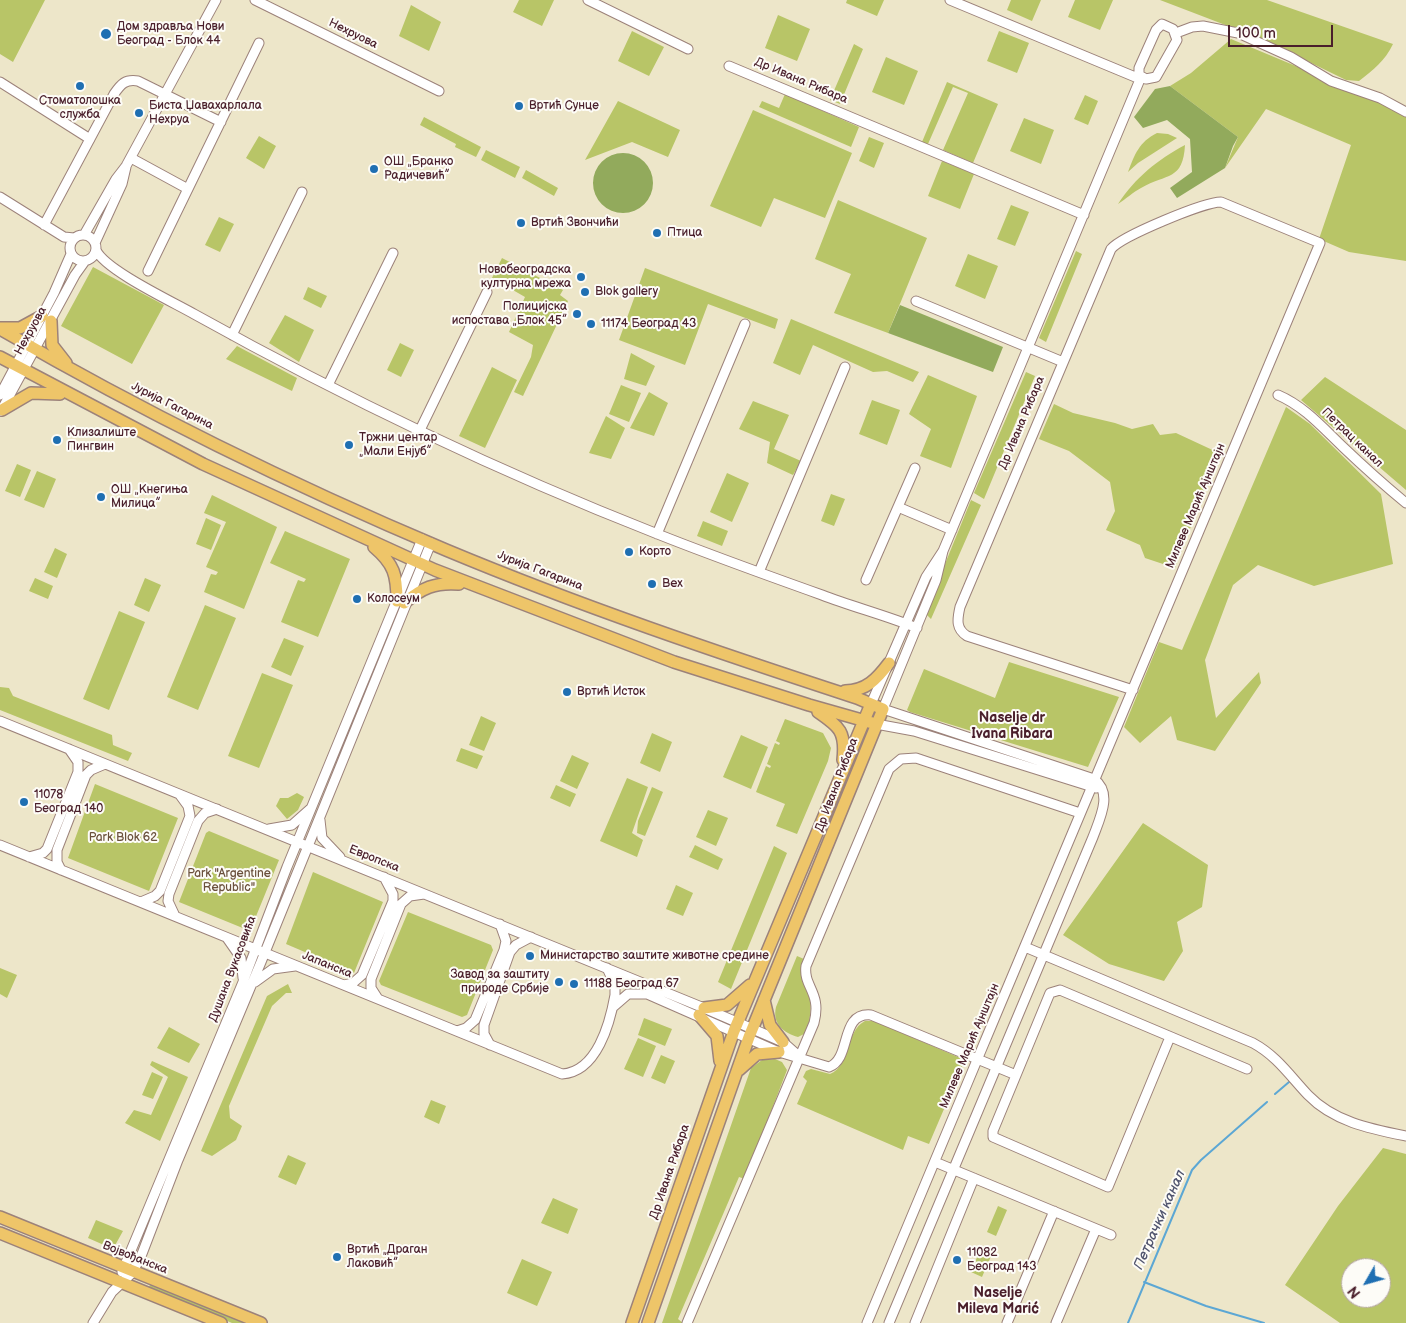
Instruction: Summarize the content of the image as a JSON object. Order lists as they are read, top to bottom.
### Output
{
  "streets": {
    "main road": ["Др Ивана Рибара", "Јурија Гагарина", "Војвођанска"],
    "street": [
      "Нехруова",
      "Петрац канал",
      "Милеве Марић Ајнштајн",
      "Европска",
      "Јапанска",
      "Душана Вукасовића"
    ]
  },
  "crossings": [
    ["Нехруова", "Јурија Гагарина"],
    ["Др Ивана Рибара", "Јурија Гагарина"],
    ["Др Ивана Рибара", "Милеве Марић Ајнштајн"],
    ["Др Ивана Рибара", "Европска"],
    ["Јурија Гагарина", "Милеве Марић Ајнштајн"],
    ["Јурија Гагарина", "Душана Вукасовића"],
    ["Европска", "Јапанска"],
    ["Европска", "Душана Вукасовића"],
    ["Јапанска", "Душана Вукасовића"],
    ["Душана Вукасовића", "Војвођанска"]
  ],
  "districts": ["Naselje dr Ivana Ribara", "Naselje Mileva Marić"],
  "water": ["Петрачки канал"],
  "parks": ["Park Blok 62", "Park \"Argentine Republic\""],
  "places": [
    "Дом здравља Нови Београд - Блок 44",
    "Стоматолошка служба",
    "Вртић Сунце",
    "Биста Џавахарлала Нехруа",
    "ОШ „Бранко Радичевић”",
    "Вртић Звончићи",
    "Птица",
    "Новобеоградска културна мрежа",
    "Blok gallery",
    "Полицијска испостава „Блок 45”",
    "11174 Београд 43",
    "Клизалиште Пингвин",
    "Тржни центар „Мали Енјуб”",
    "ОШ „Кнегиња Милица”",
    "Корто",
    "Bex",
    "Колосеум",
    "Вртић Исток",
    "11078 Београд 140",
    "Министарство заштите животне средине",
    "Завод за заштиту природе Србије",
    "11188 Београд 67",
    "Вртић „Драган Лаковић”",
    "11082 Београд 143"
  ],
  "scale_bar": "100 m",
  "north": "bottom left"
}
